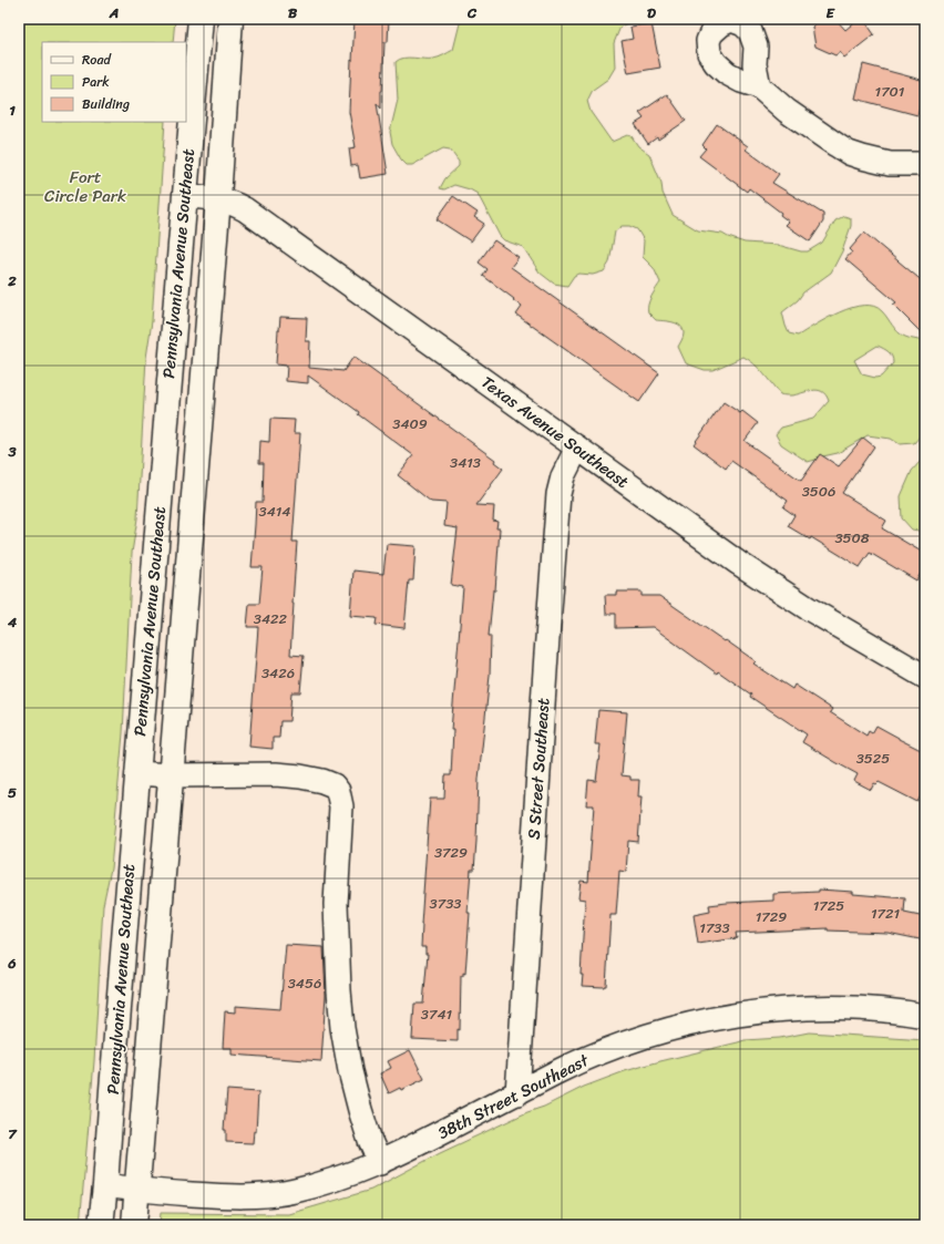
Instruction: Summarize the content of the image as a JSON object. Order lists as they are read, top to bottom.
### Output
{
  "streets": {
    "highway": ["Pennsylvania Avenue Southeast"],
    "street": ["Texas Avenue Southeast", "S Street Southeast", "38th Street Southeast"]
  },
  "crossings": [
    ["Pennsylvania Avenue Southeast", "Texas Avenue Southeast"],
    ["Pennsylvania Avenue Southeast", "38th Street Southeast"],
    ["Texas Avenue Southeast", "S Street Southeast"],
    ["S Street Southeast", "38th Street Southeast"]
  ],
  "parks": ["Fort Circle Park"],
  "house_numbers": [
    "1701",
    "3409",
    "3413",
    "3506",
    "3414",
    "3508",
    "3422",
    "3426",
    "3525",
    "3729",
    "3733",
    "1725",
    "1721",
    "1729",
    "1733",
    "3456",
    "3741"
  ],
  "legend": ["Road", "Park", "Building"],
  "grid": {
    "columns": [
      "A",
      "B",
      "C",
      "D",
      "E"
    ],
    "rows": [
      "1",
      "2",
      "3",
      "4",
      "5",
      "6",
      "7"
    ]
  }
}
